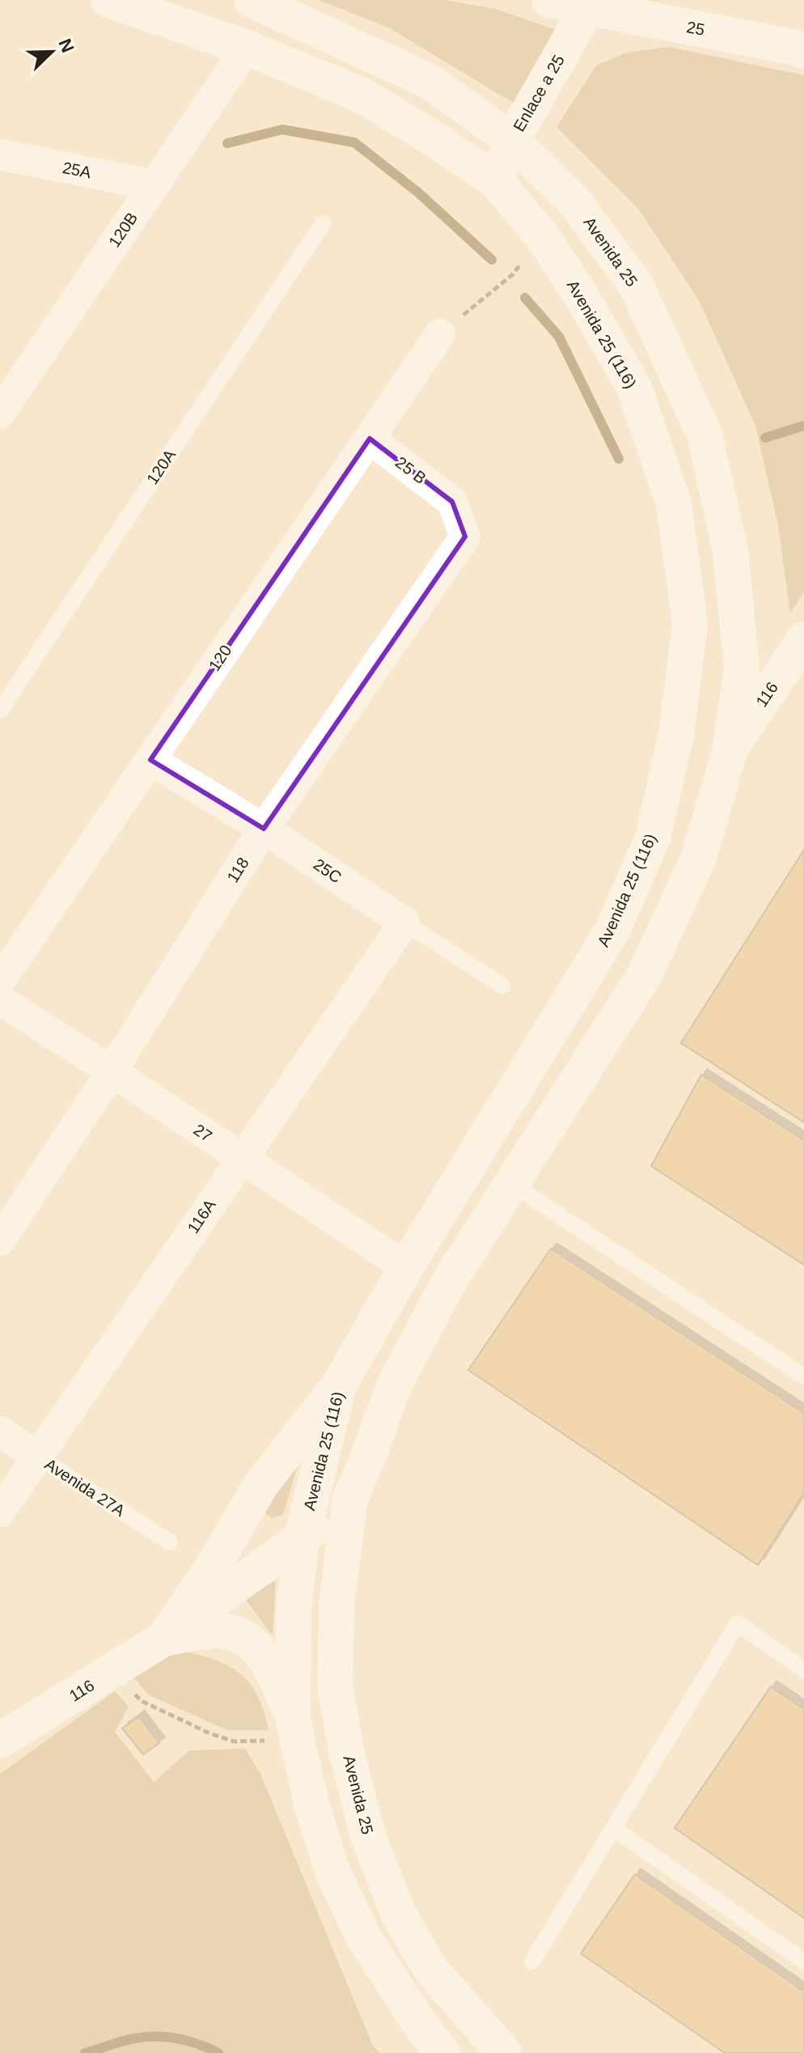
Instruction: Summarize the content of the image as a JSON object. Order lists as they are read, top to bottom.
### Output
{
  "streets": {
    "main road": [
      "25",
      "Enlace a 25",
      "Avenida 25",
      "Avenida 25 (116)",
      "116"
    ],
    "street": [
      "25A",
      "120B",
      "25 B",
      "120",
      "118",
      "25C",
      "27",
      "116A",
      "Avenida 27A"
    ],
    "lane": ["120A"]
  },
  "crossings": [
    ["25", "Enlace a 25"],
    ["Enlace a 25", "Avenida 25"],
    ["Enlace a 25", "Avenida 25 (116)"],
    ["25A", "120B"],
    ["Avenida 25", "116"],
    ["Avenida 25 (116)", "116"],
    ["Avenida 25 (116)", "27"],
    ["25 B", "120"],
    ["25 B", "118"],
    ["120", "25C"],
    ["118", "25C"],
    ["118", "27"],
    ["25C", "116A"],
    ["27", "116A"],
    ["116A", "Avenida 27A"]
  ],
  "north": "top right"
}
